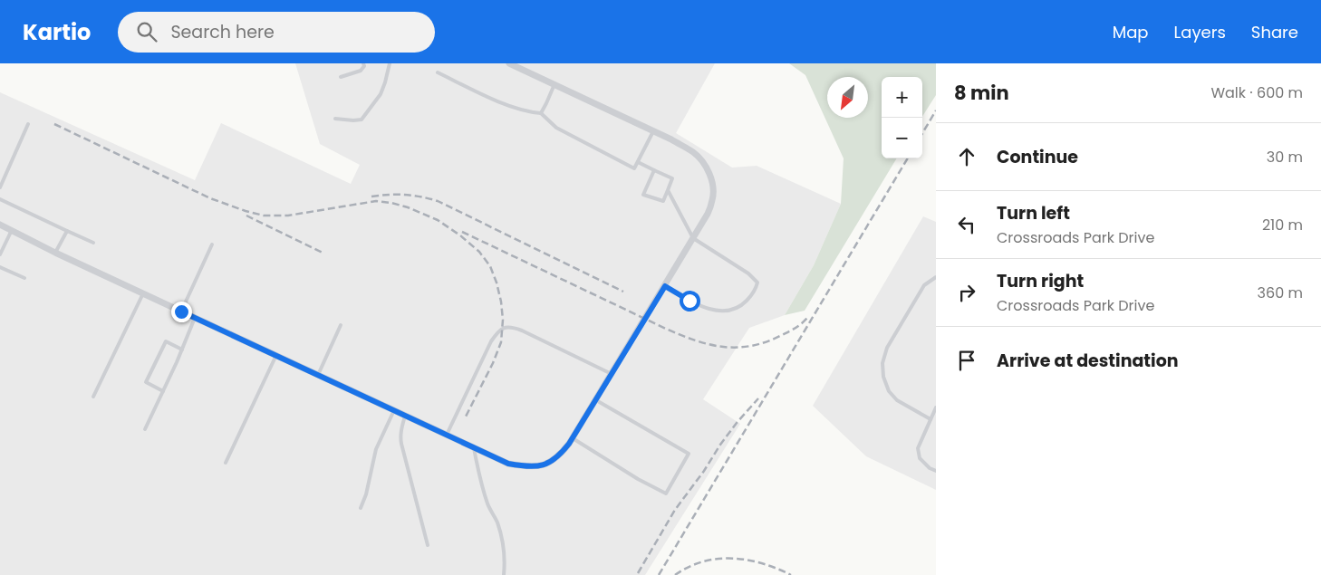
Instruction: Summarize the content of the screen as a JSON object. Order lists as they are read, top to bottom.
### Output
{
  "north": "bottom left",
  "page": {
    "header": "Kartio",
    "search": "Search here",
    "nav": ["Map", "Layers", "Share"],
    "heading": ["8 min", "Walk · 600 m"],
    "map_buttons": ["+", "−"],
    "list": [
      ["Continue", "30 m"],
      ["Turn left", "Crossroads Park Drive", "210 m"],
      ["Turn right", "Crossroads Park Drive", "360 m"],
      "Arrive at destination"
    ]
  }
}
